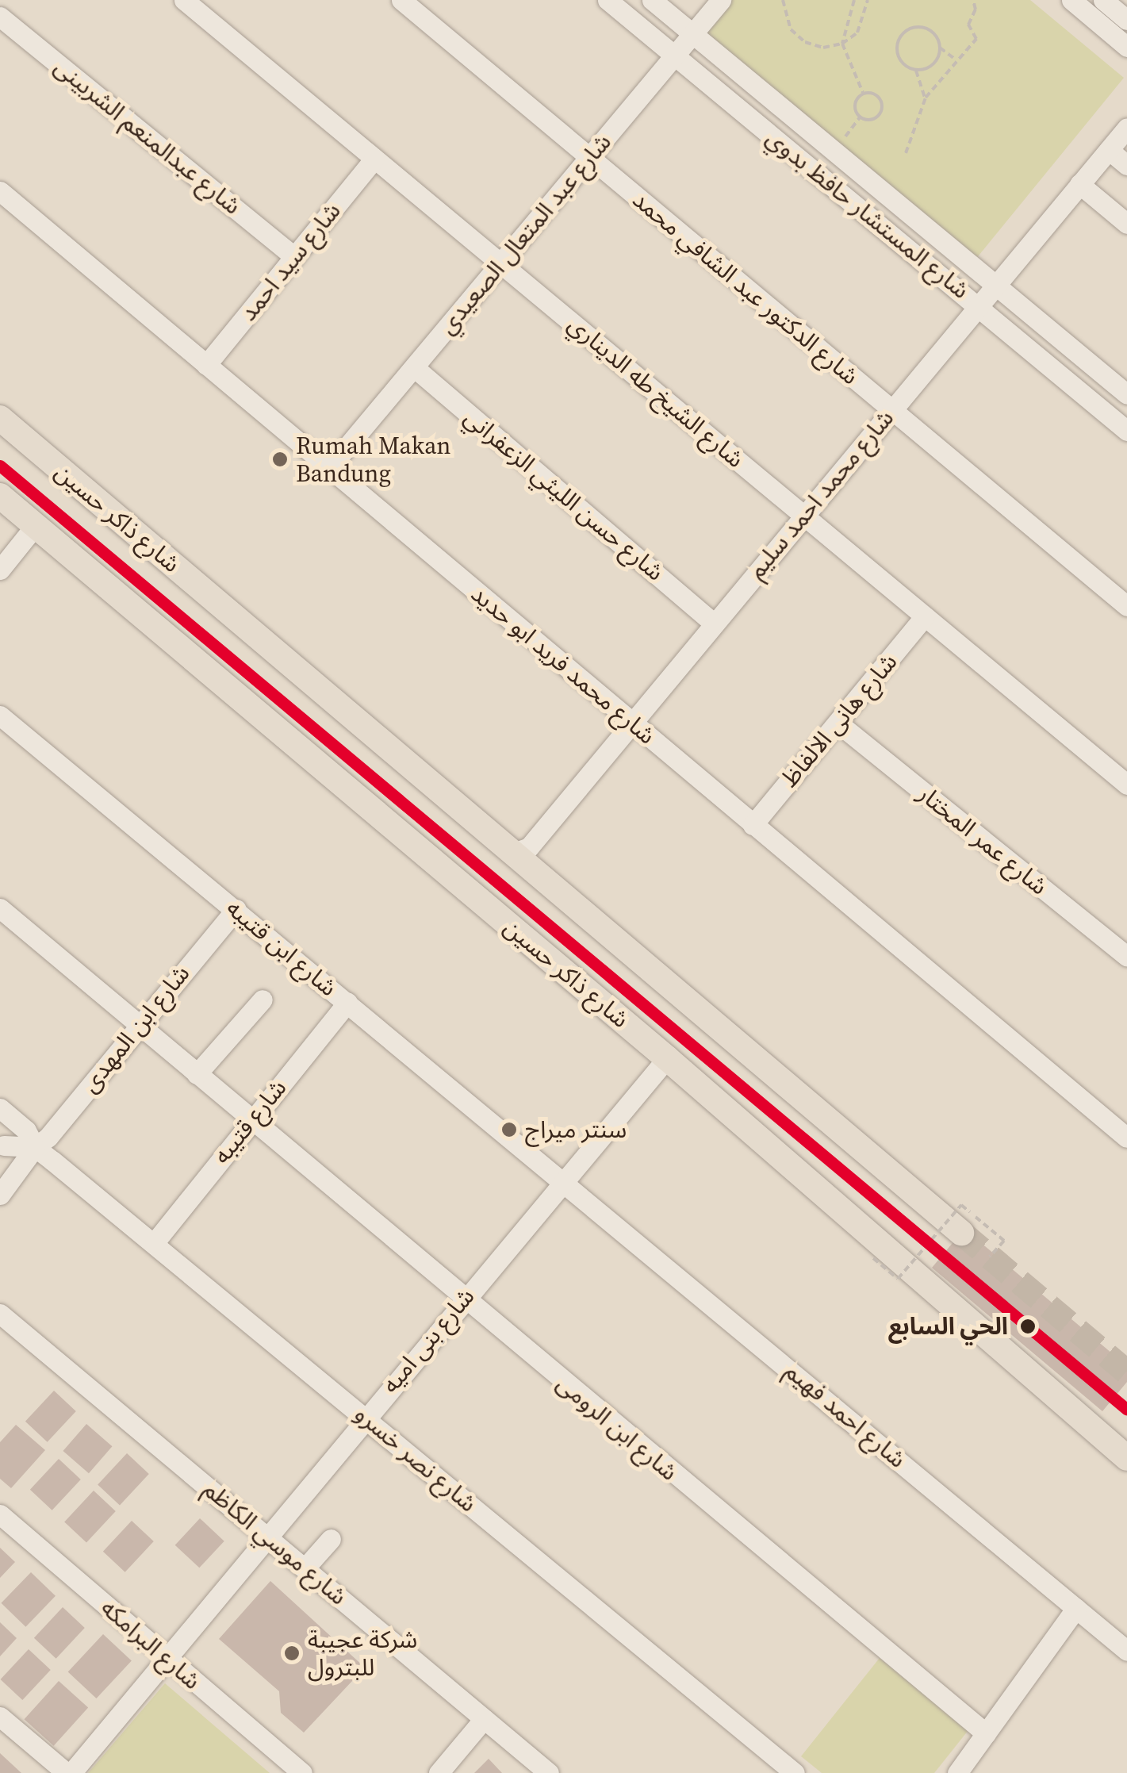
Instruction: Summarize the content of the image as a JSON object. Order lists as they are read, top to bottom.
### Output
{
  "streets": {
    "main road": ["شارع ذاكر حسين"],
    "street": [
      "شارع عبدالمنعم الشربينى",
      "شارع المستشار حافظ بدوي",
      "شارع عبد المتعال الصعيدي",
      "شارع سيد احمد",
      "شارع الدكتور عبد الشافي محمد",
      "شارع الشيخ طه الديناري",
      "شارع محمد احمد سليم",
      "شارع حسن الليثي الزعفراني",
      "شارع محمد فريد ابو حديد",
      "شارع هانى الالفاظ",
      "شارع عمر المختار",
      "شارع ابن قتيبه",
      "شارع ابن المهدى",
      "شارع قتيبه",
      "شارع بنى اميه",
      "شارع احمد فهيم",
      "شارع ابن الرومى",
      "شارع نصر خسرو",
      "شارع موسي الكاظم",
      "شارع البرامكه"
    ]
  },
  "crossings": [
    ["شارع عبدالمنعم الشربينى", "شارع سيد احمد"],
    ["شارع المستشار حافظ بدوي", "شارع عبد المتعال الصعيدي"],
    ["شارع المستشار حافظ بدوي", "شارع محمد احمد سليم"],
    ["شارع عبد المتعال الصعيدي", "شارع الدكتور عبد الشافي محمد"],
    ["شارع عبد المتعال الصعيدي", "شارع الشيخ طه الديناري"],
    ["شارع عبد المتعال الصعيدي", "شارع حسن الليثي الزعفراني"],
    ["شارع عبد المتعال الصعيدي", "شارع محمد فريد ابو حديد"],
    ["شارع سيد احمد", "شارع الشيخ طه الديناري"],
    ["شارع سيد احمد", "شارع محمد فريد ابو حديد"],
    ["شارع الدكتور عبد الشافي محمد", "شارع محمد احمد سليم"],
    ["شارع الشيخ طه الديناري", "شارع محمد احمد سليم"],
    ["شارع الشيخ طه الديناري", "شارع هانى الالفاظ"],
    ["شارع محمد احمد سليم", "شارع حسن الليثي الزعفراني"],
    ["شارع محمد احمد سليم", "شارع ذاكر حسين"],
    ["شارع محمد احمد سليم", "شارع محمد فريد ابو حديد"],
    ["شارع ذاكر حسين", "شارع بنى اميه"],
    ["شارع محمد فريد ابو حديد", "شارع هانى الالفاظ"],
    ["شارع هانى الالفاظ", "شارع عمر المختار"],
    ["شارع ابن قتيبه", "شارع ابن المهدى"],
    ["شارع ابن قتيبه", "شارع قتيبه"],
    ["شارع ابن قتيبه", "شارع بنى اميه"],
    ["شارع ابن قتيبه", "شارع احمد فهيم"],
    ["شارع ابن المهدى", "شارع ابن الرومى"],
    ["شارع ابن المهدى", "شارع نصر خسرو"],
    ["شارع قتيبه", "شارع ابن الرومى"],
    ["شارع قتيبه", "شارع نصر خسرو"],
    ["شارع بنى اميه", "شارع احمد فهيم"],
    ["شارع بنى اميه", "شارع ابن الرومى"],
    ["شارع بنى اميه", "شارع نصر خسرو"],
    ["شارع بنى اميه", "شارع موسي الكاظم"],
    ["شارع بنى اميه", "شارع البرامكه"]
  ],
  "places": [
    "Rumah Makan Bandung",
    "سنتر ميراج",
    "الحي السابع",
    "شركة عجيبة للبترول"
  ]
}
